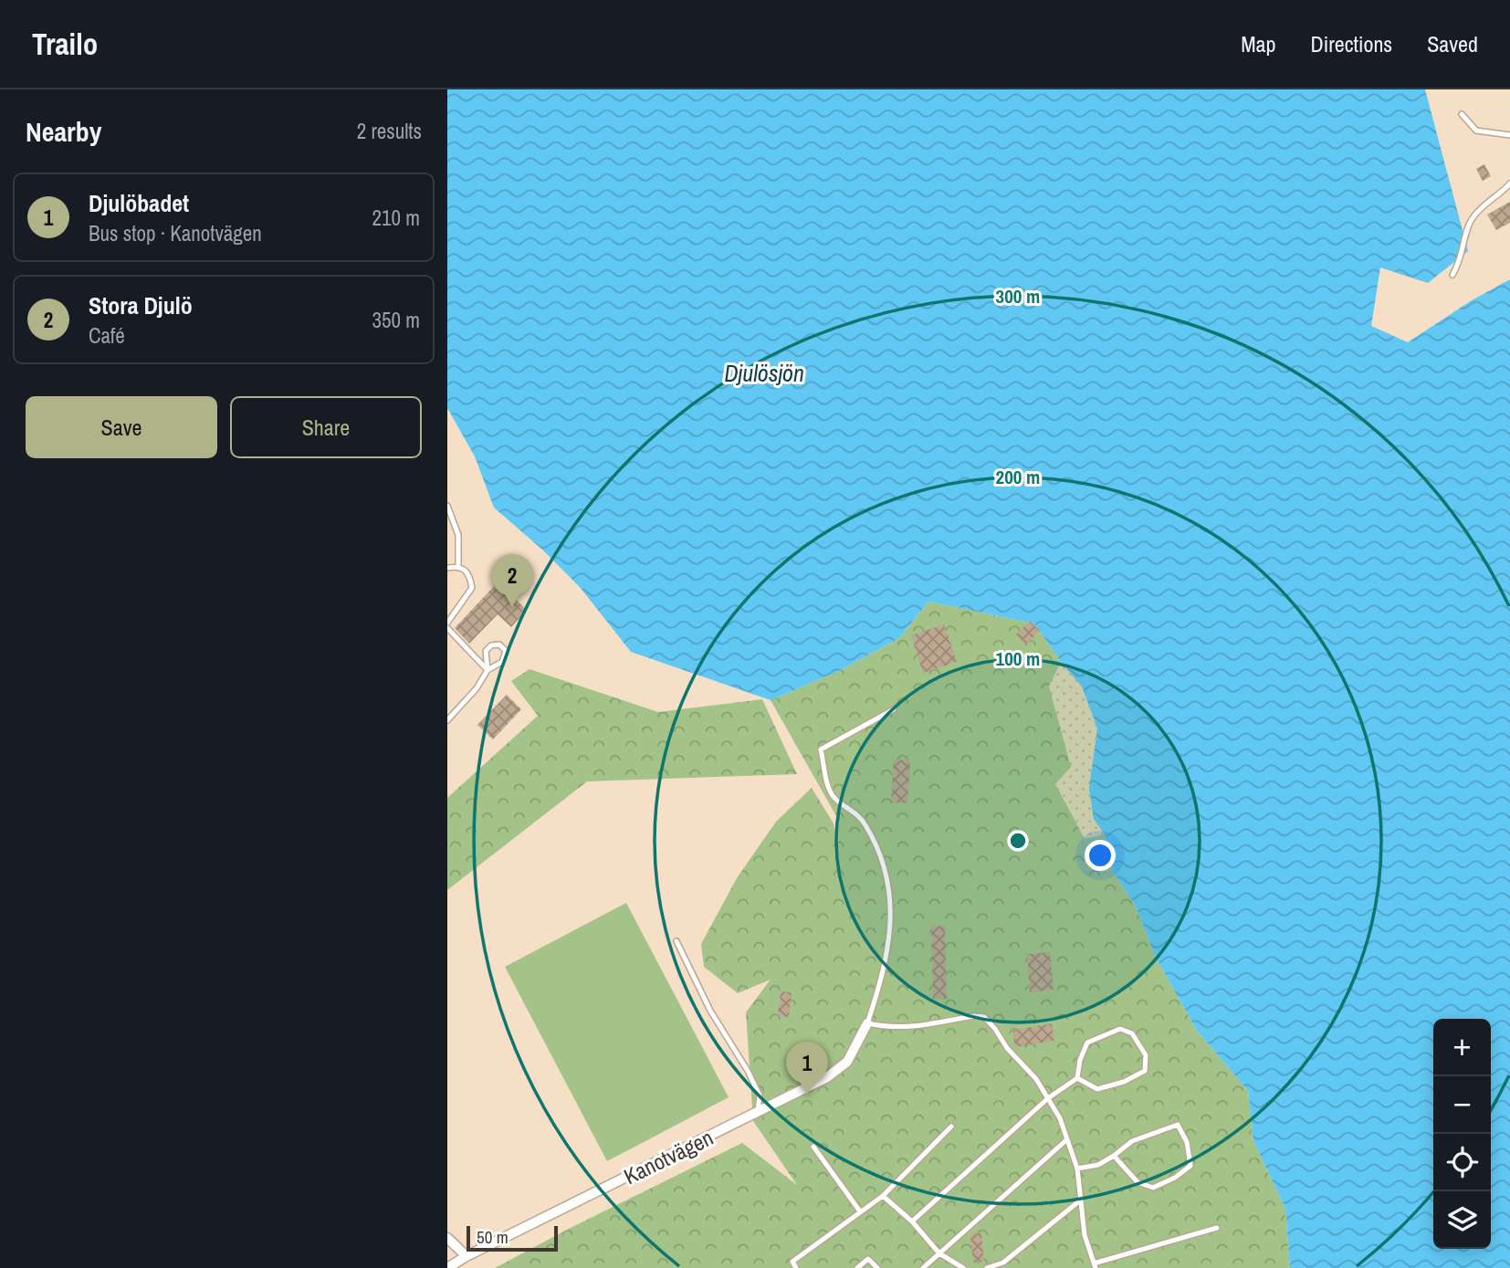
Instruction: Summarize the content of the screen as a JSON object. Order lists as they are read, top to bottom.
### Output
{
  "streets": {
    "street": ["Kanotvägen"]
  },
  "water": ["Djulösjön"],
  "scale_bar": "50 m",
  "page": {
    "header": "Trailo",
    "nav": ["Map", "Directions", "Saved"],
    "heading": ["Nearby", "2 results"],
    "list": [
      {
        "mark": "1",
        "name": "Djulöbadet",
        "note": "Bus stop · Kanotvägen",
        "value": "210 m"
      },
      {
        "mark": "2",
        "name": "Stora Djulö",
        "note": "Café",
        "value": "350 m"
      }
    ],
    "buttons": ["Save", "Share"],
    "pins": ["2", "1"],
    "map_buttons": ["+", "−"],
    "scale": "50 m"
  },
  "rings": ["300 m", "200 m", "100 m"]
}
